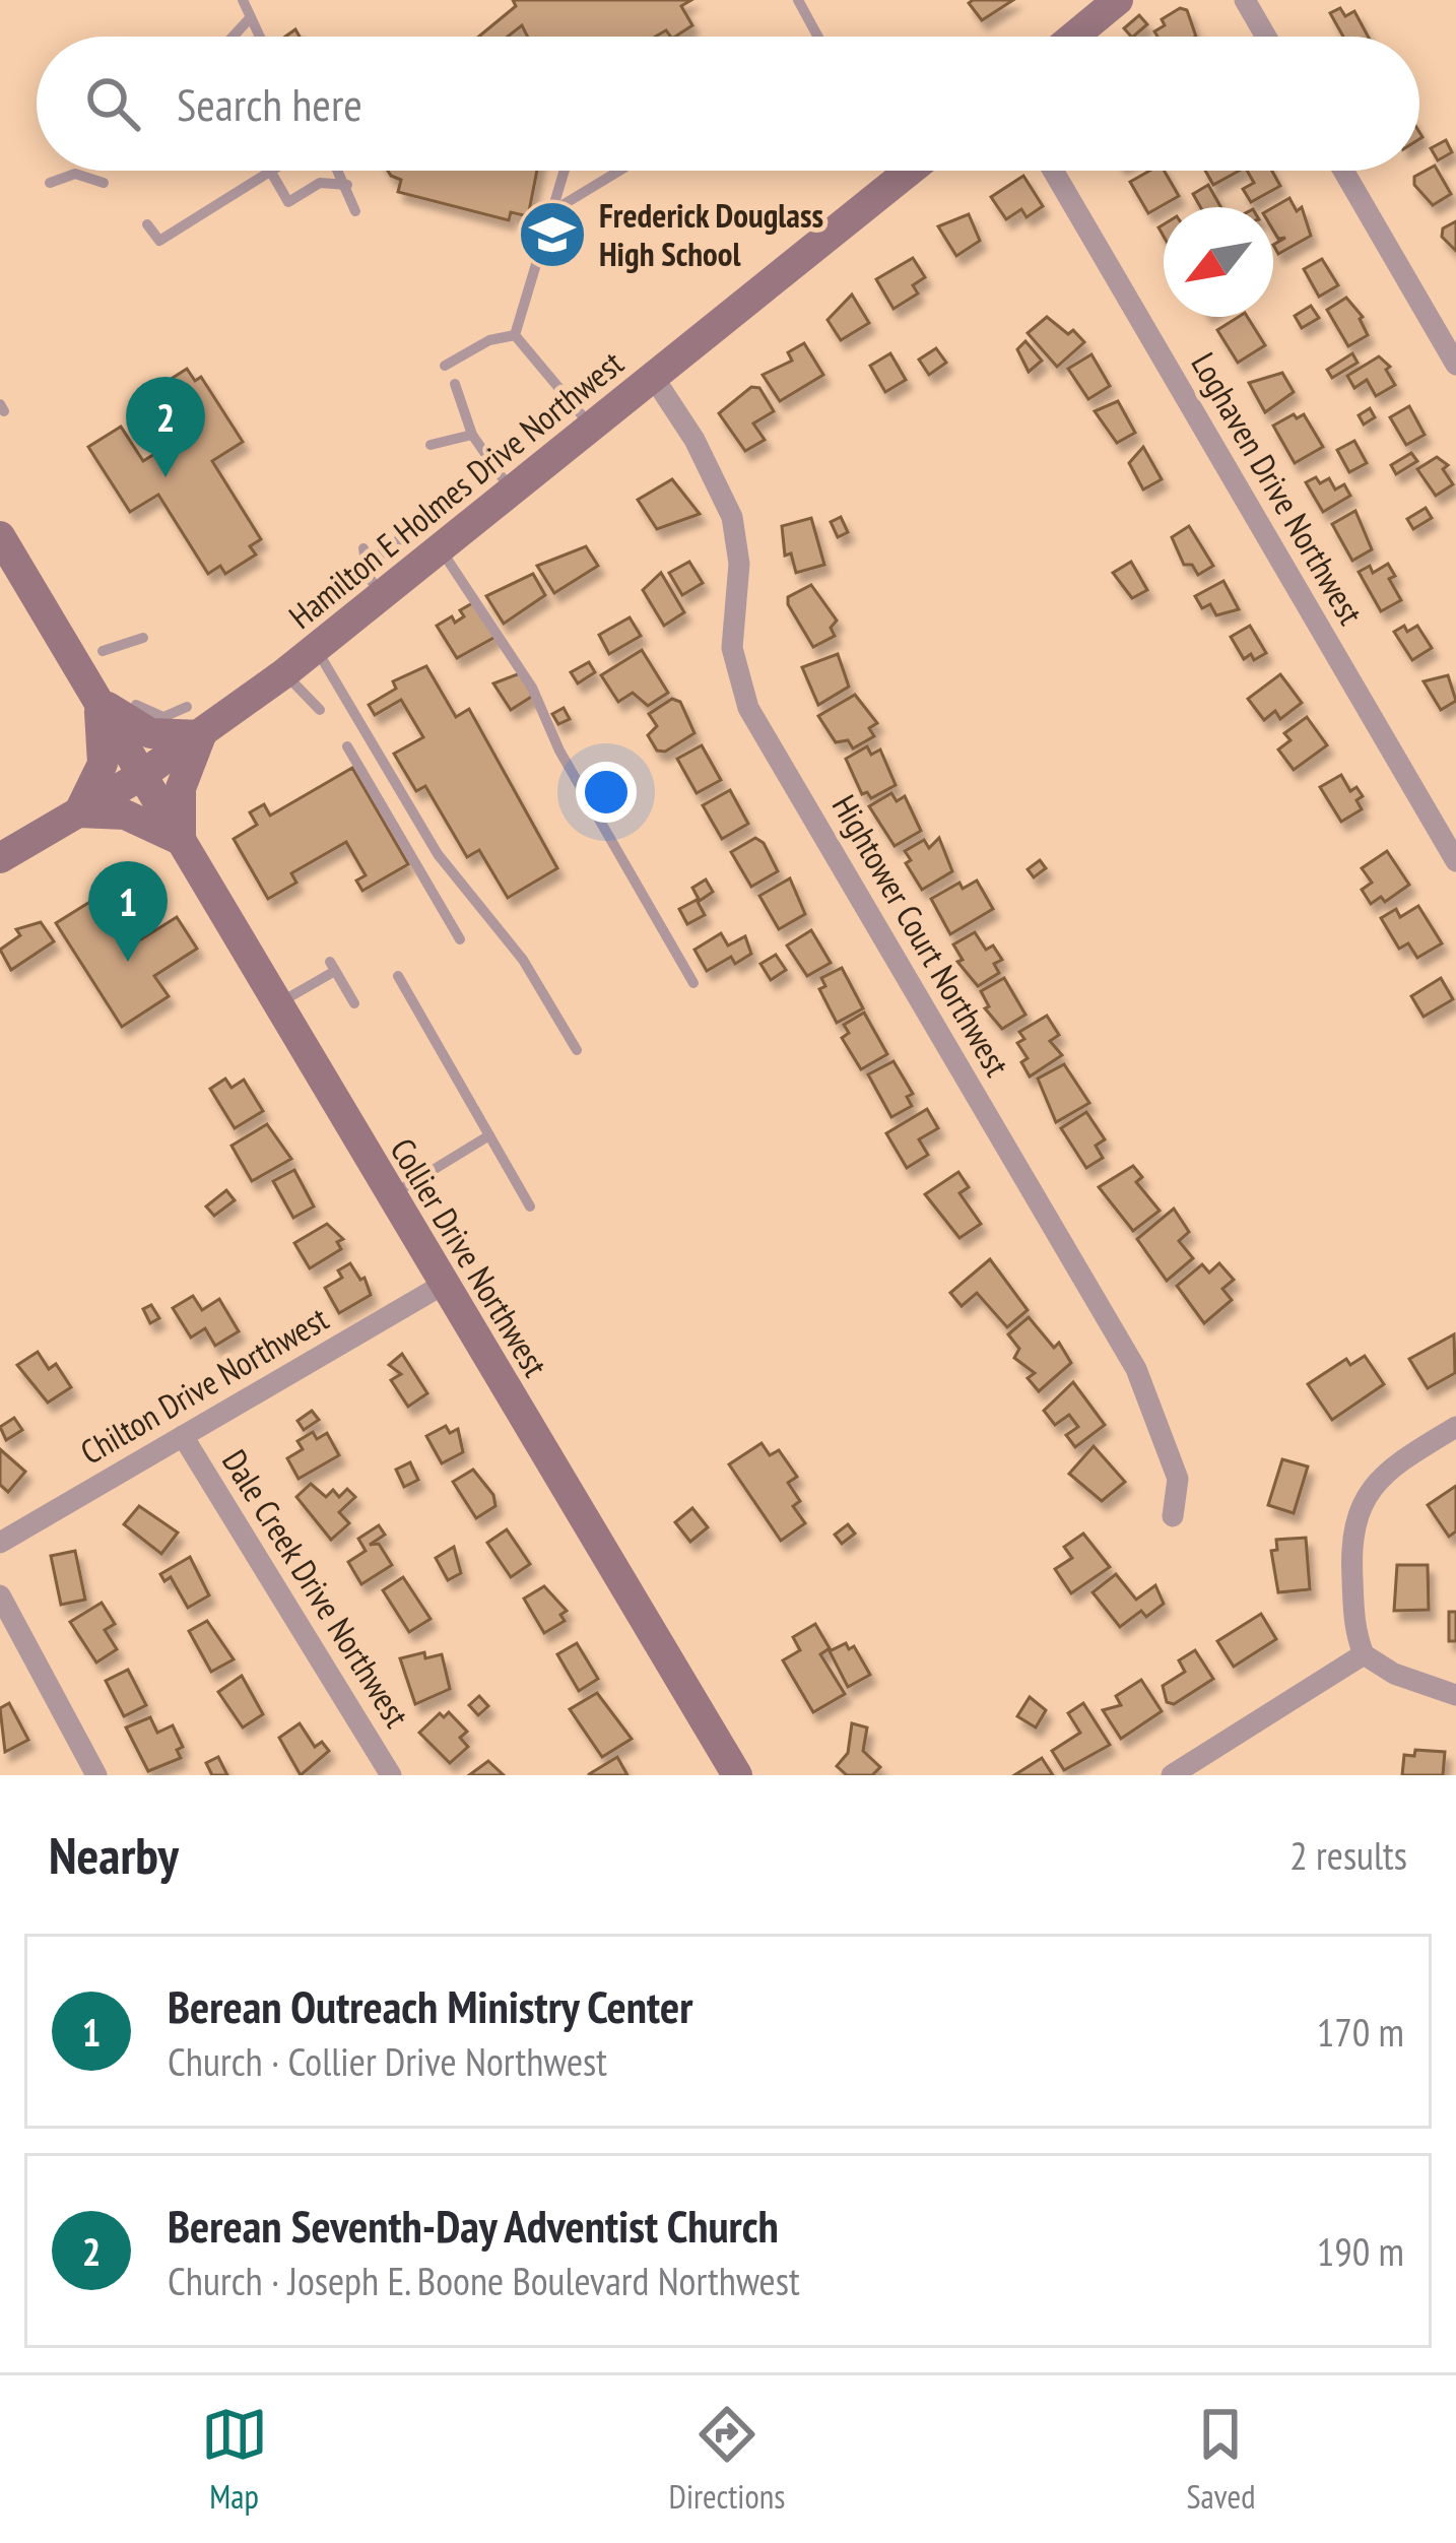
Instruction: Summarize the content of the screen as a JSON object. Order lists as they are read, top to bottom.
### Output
{
  "streets": {
    "main road": ["Hamilton E Holmes Drive Northwest", "Collier Drive Northwest"],
    "street": [
      "Loghaven Drive Northwest",
      "Hightower Court Northwest",
      "Chilton Drive Northwest",
      "Dale Creek Drive Northwest"
    ]
  },
  "crossings": [
    ["Hamilton E Holmes Drive Northwest", "Hightower Court Northwest"],
    ["Hamilton E Holmes Drive Northwest", "Collier Drive Northwest"],
    ["Collier Drive Northwest", "Chilton Drive Northwest"],
    ["Chilton Drive Northwest", "Dale Creek Drive Northwest"]
  ],
  "places": {
    "school or university": ["Frederick Douglass High School"]
  },
  "north": "bottom left",
  "page": {
    "search": "Search here",
    "pins": ["2", "1"],
    "heading": ["Nearby", "2 results"],
    "list": [
      {
        "mark": "1",
        "name": "Berean Outreach Ministry Center",
        "note": "Church · Collier Drive Northwest",
        "value": "170 m"
      },
      {
        "mark": "2",
        "name": "Berean Seventh-Day Adventist Church",
        "note": "Church · Joseph E. Boone Boulevard Northwest",
        "value": "190 m"
      }
    ],
    "nav": ["Map", "Directions", "Saved"]
  }
}
